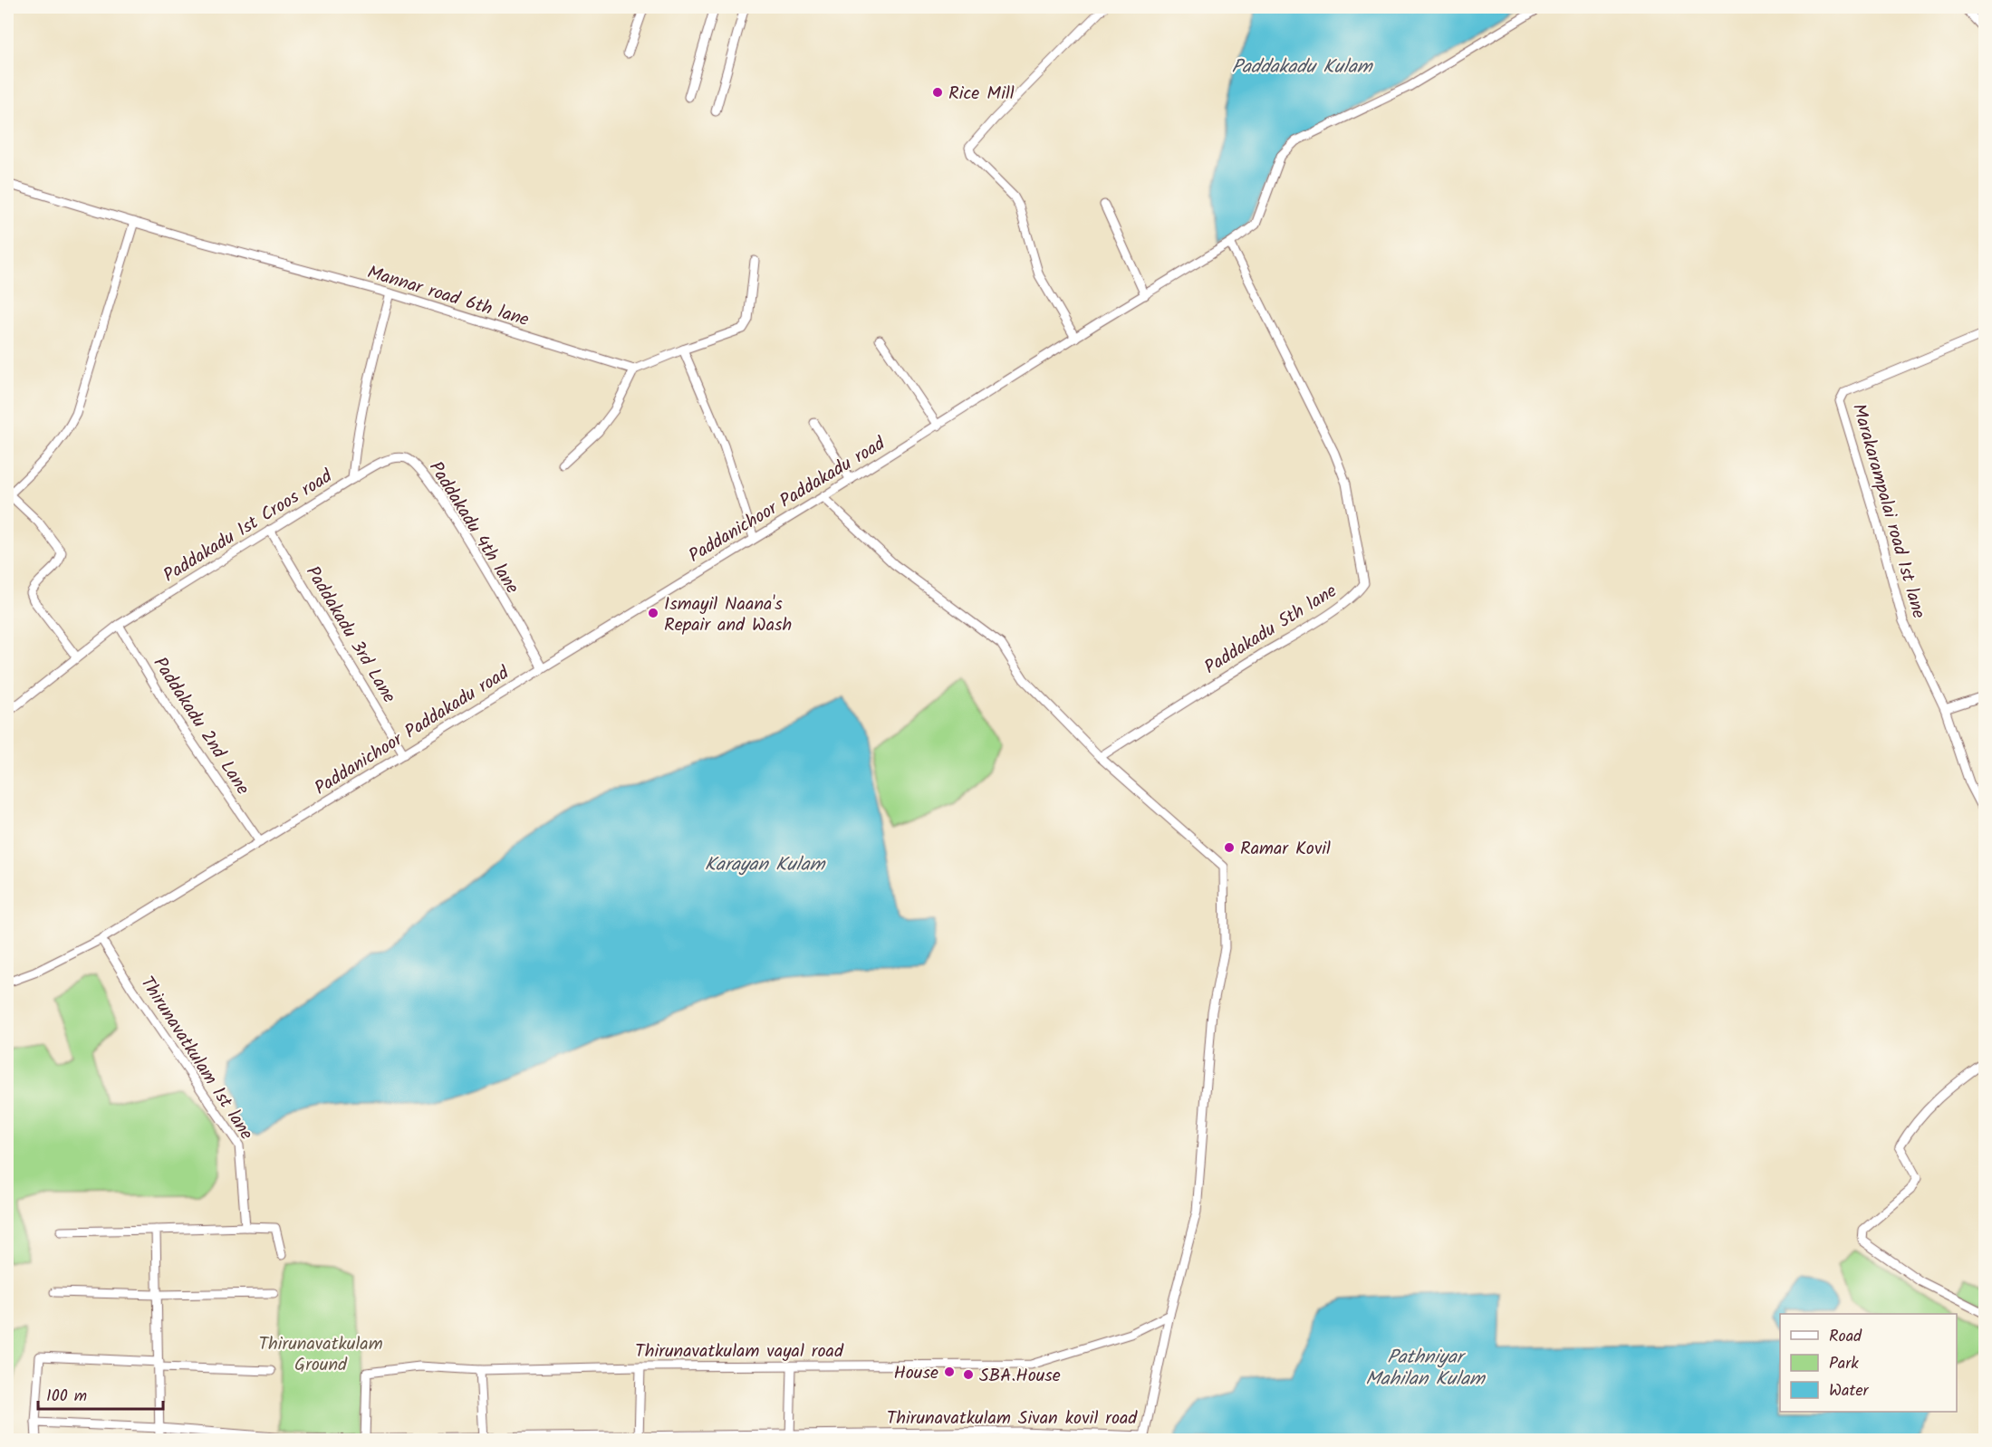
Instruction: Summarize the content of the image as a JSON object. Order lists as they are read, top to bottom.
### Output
{
  "streets": {
    "street": [
      "Mannar road 6th lane",
      "Paddanichoor Paddakadu road",
      "Marakarampalai road 1st lane",
      "Paddakadu 1st Croos road",
      "Paddakadu 4th lane",
      "Paddakadu 5th lane",
      "Paddakadu 3rd Lane",
      "Paddakadu 2nd Lane",
      "Thirunavatkulam 1st lane",
      "Thirunavatkulam vayal road",
      "Thirunavatkulam Sivan kovil road"
    ]
  },
  "crossings": [
    ["Mannar road 6th lane", "Paddakadu 1st Croos road"],
    ["Paddanichoor Paddakadu road", "Paddakadu 4th lane"],
    ["Paddanichoor Paddakadu road", "Paddakadu 5th lane"],
    ["Paddanichoor Paddakadu road", "Paddakadu 3rd Lane"],
    ["Paddanichoor Paddakadu road", "Paddakadu 2nd Lane"],
    ["Paddanichoor Paddakadu road", "Thirunavatkulam 1st lane"],
    ["Paddanichoor Paddakadu road", "Thirunavatkulam Sivan kovil road"],
    ["Paddakadu 1st Croos road", "Paddakadu 4th lane"],
    ["Paddakadu 1st Croos road", "Paddakadu 3rd Lane"],
    ["Paddakadu 1st Croos road", "Paddakadu 2nd Lane"],
    ["Paddakadu 5th lane", "Thirunavatkulam Sivan kovil road"],
    ["Thirunavatkulam vayal road", "Thirunavatkulam Sivan kovil road"]
  ],
  "water": ["Paddakadu Kulam", "Karayan Kulam", "Pathniyar Mahilan Kulam"],
  "parks": ["Thirunavatkulam Ground"],
  "places": [
    "Rice Mill",
    "Ismayil Naana's Repair and Wash",
    "Ramar Kovil",
    "House",
    "SBA.House"
  ],
  "legend": ["Road", "Park", "Water"],
  "scale_bar": "100 m"
}
